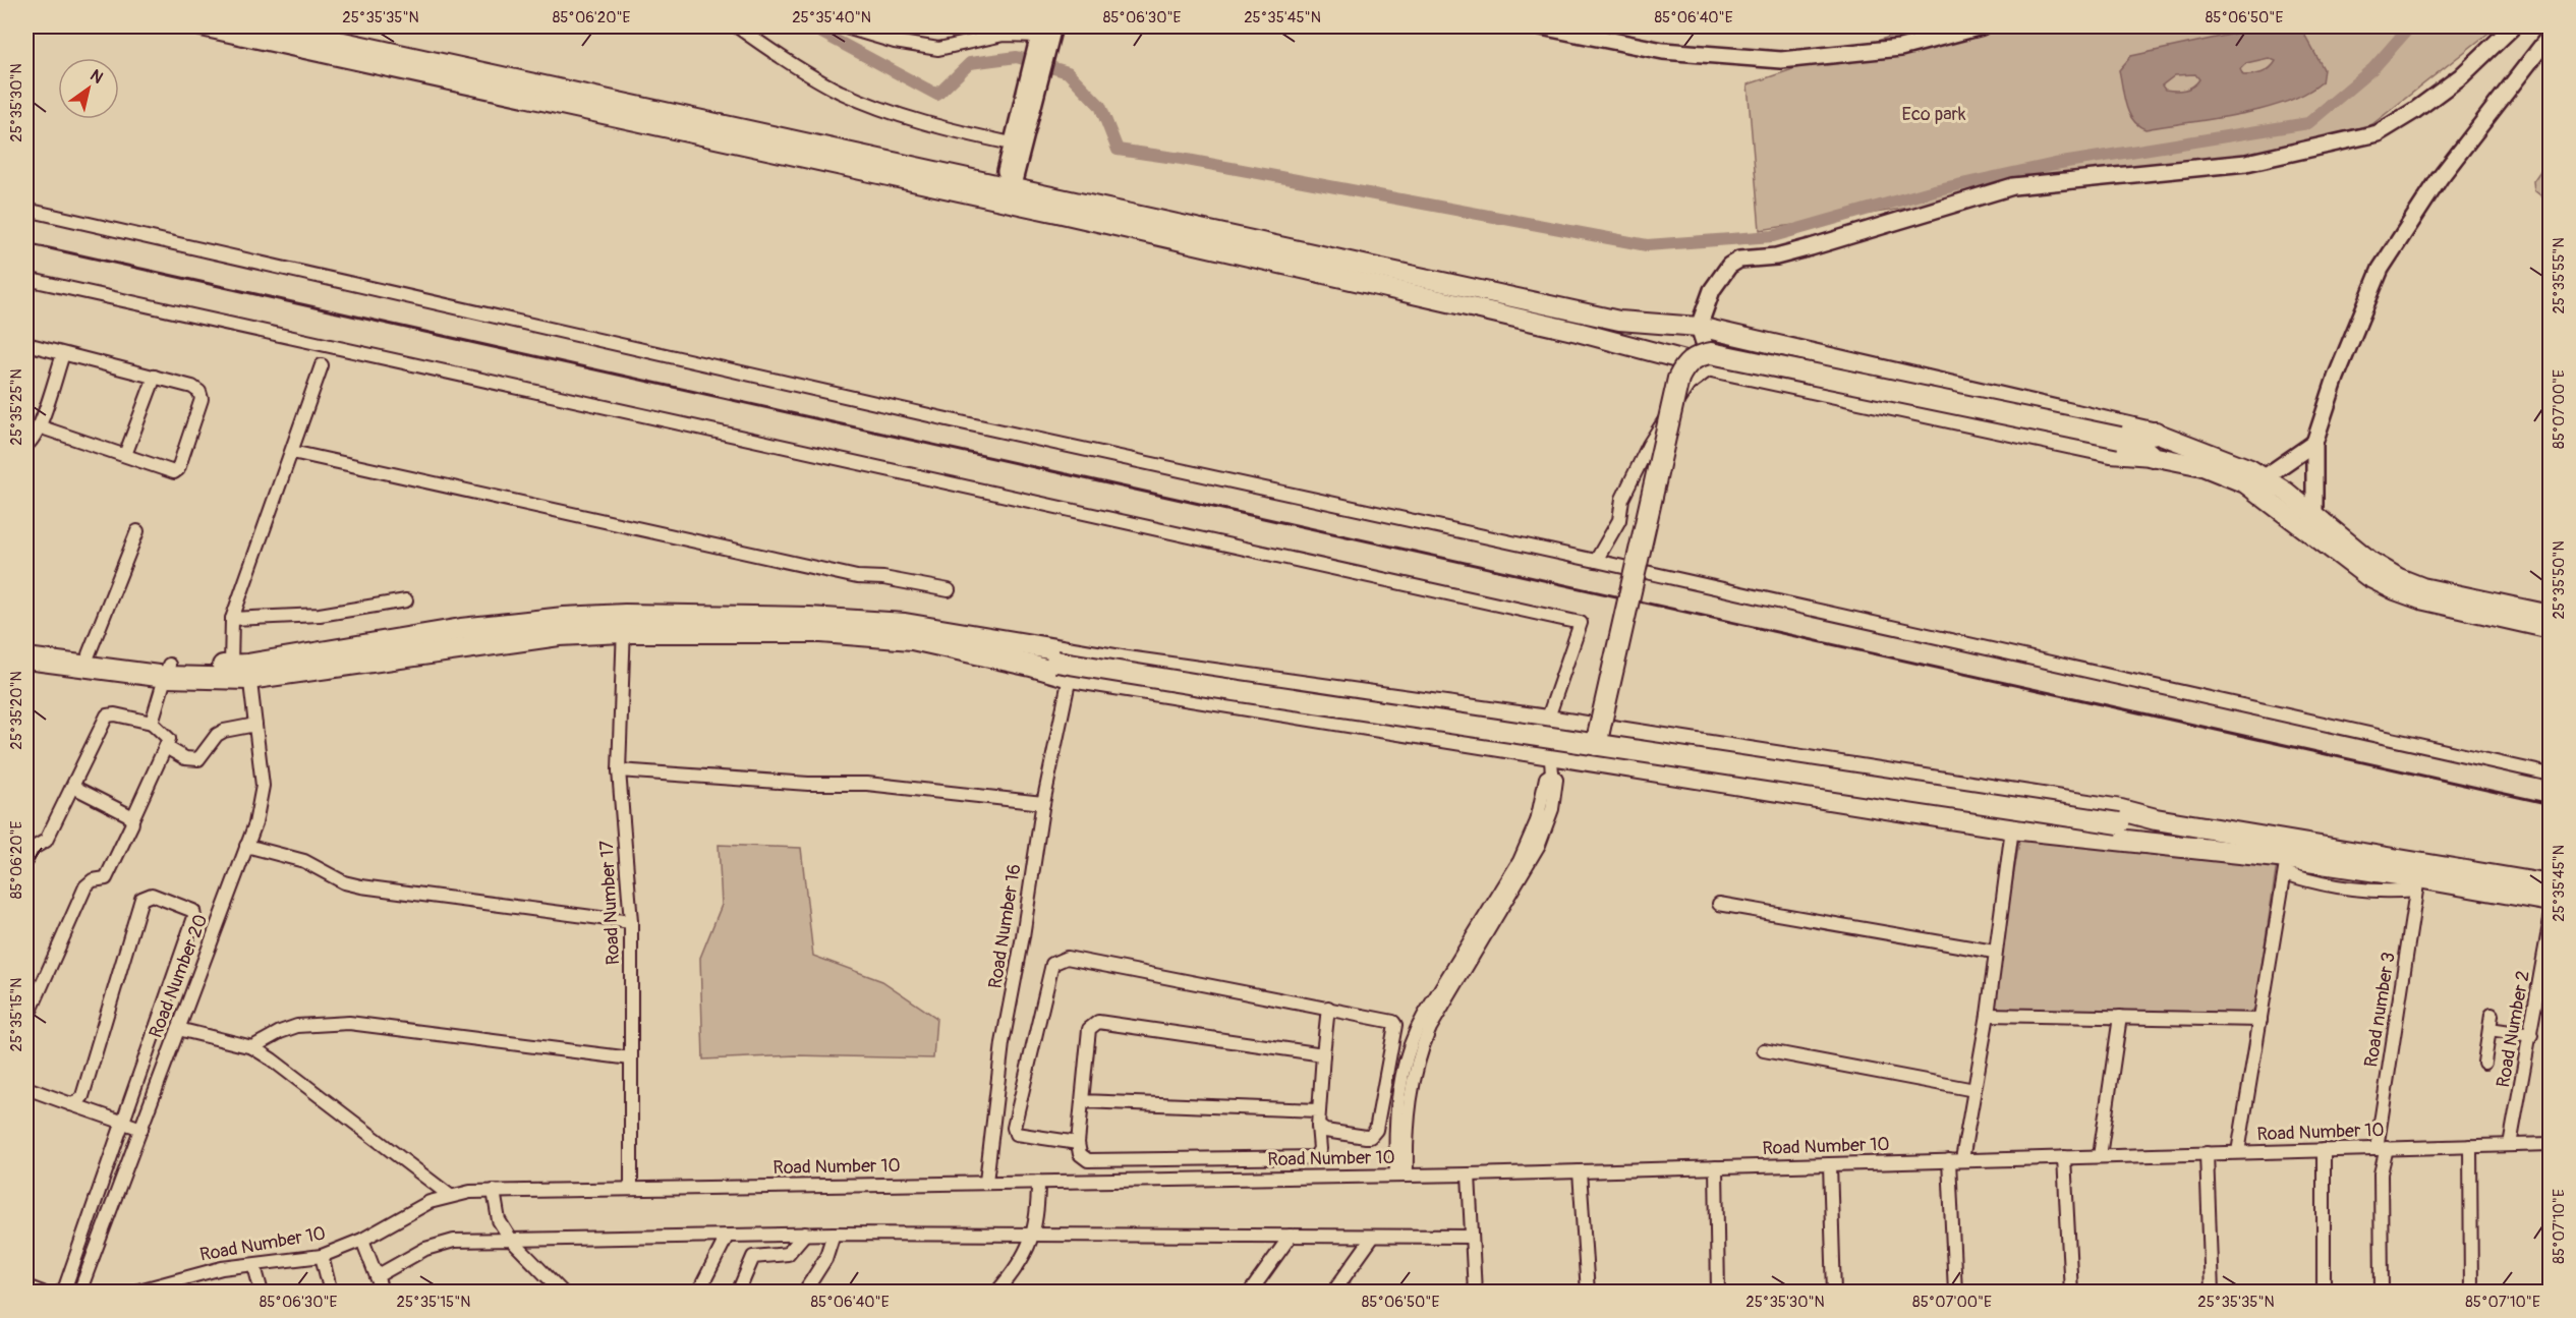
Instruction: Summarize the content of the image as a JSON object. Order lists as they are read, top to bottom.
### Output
{
  "streets": {
    "street": [
      "Road Number 17",
      "Road Number 16",
      "Road Number 20",
      "Road number 3",
      "Road Number 2",
      "Road Number 10"
    ]
  },
  "crossings": [
    ["Road Number 17", "Road Number 10"],
    ["Road Number 16", "Road Number 10"],
    ["Road number 3", "Road Number 10"],
    ["Road Number 2", "Road Number 10"]
  ],
  "parks": ["Eco park"],
  "north": "top right",
  "coordinates": [
    "25°35'35\"N",
    "85°06'20\"E",
    "25°35'40\"N",
    "85°06'30\"E",
    "25°35'45\"N",
    "85°06'40\"E",
    "85°06'50\"E",
    "25°35'30\"N",
    "25°35'55\"N",
    "25°35'25\"N",
    "85°07'00\"E",
    "25°35'50\"N",
    "25°35'20\"N",
    "25°35'15\"N",
    "85°07'10\"E"
  ]
}
